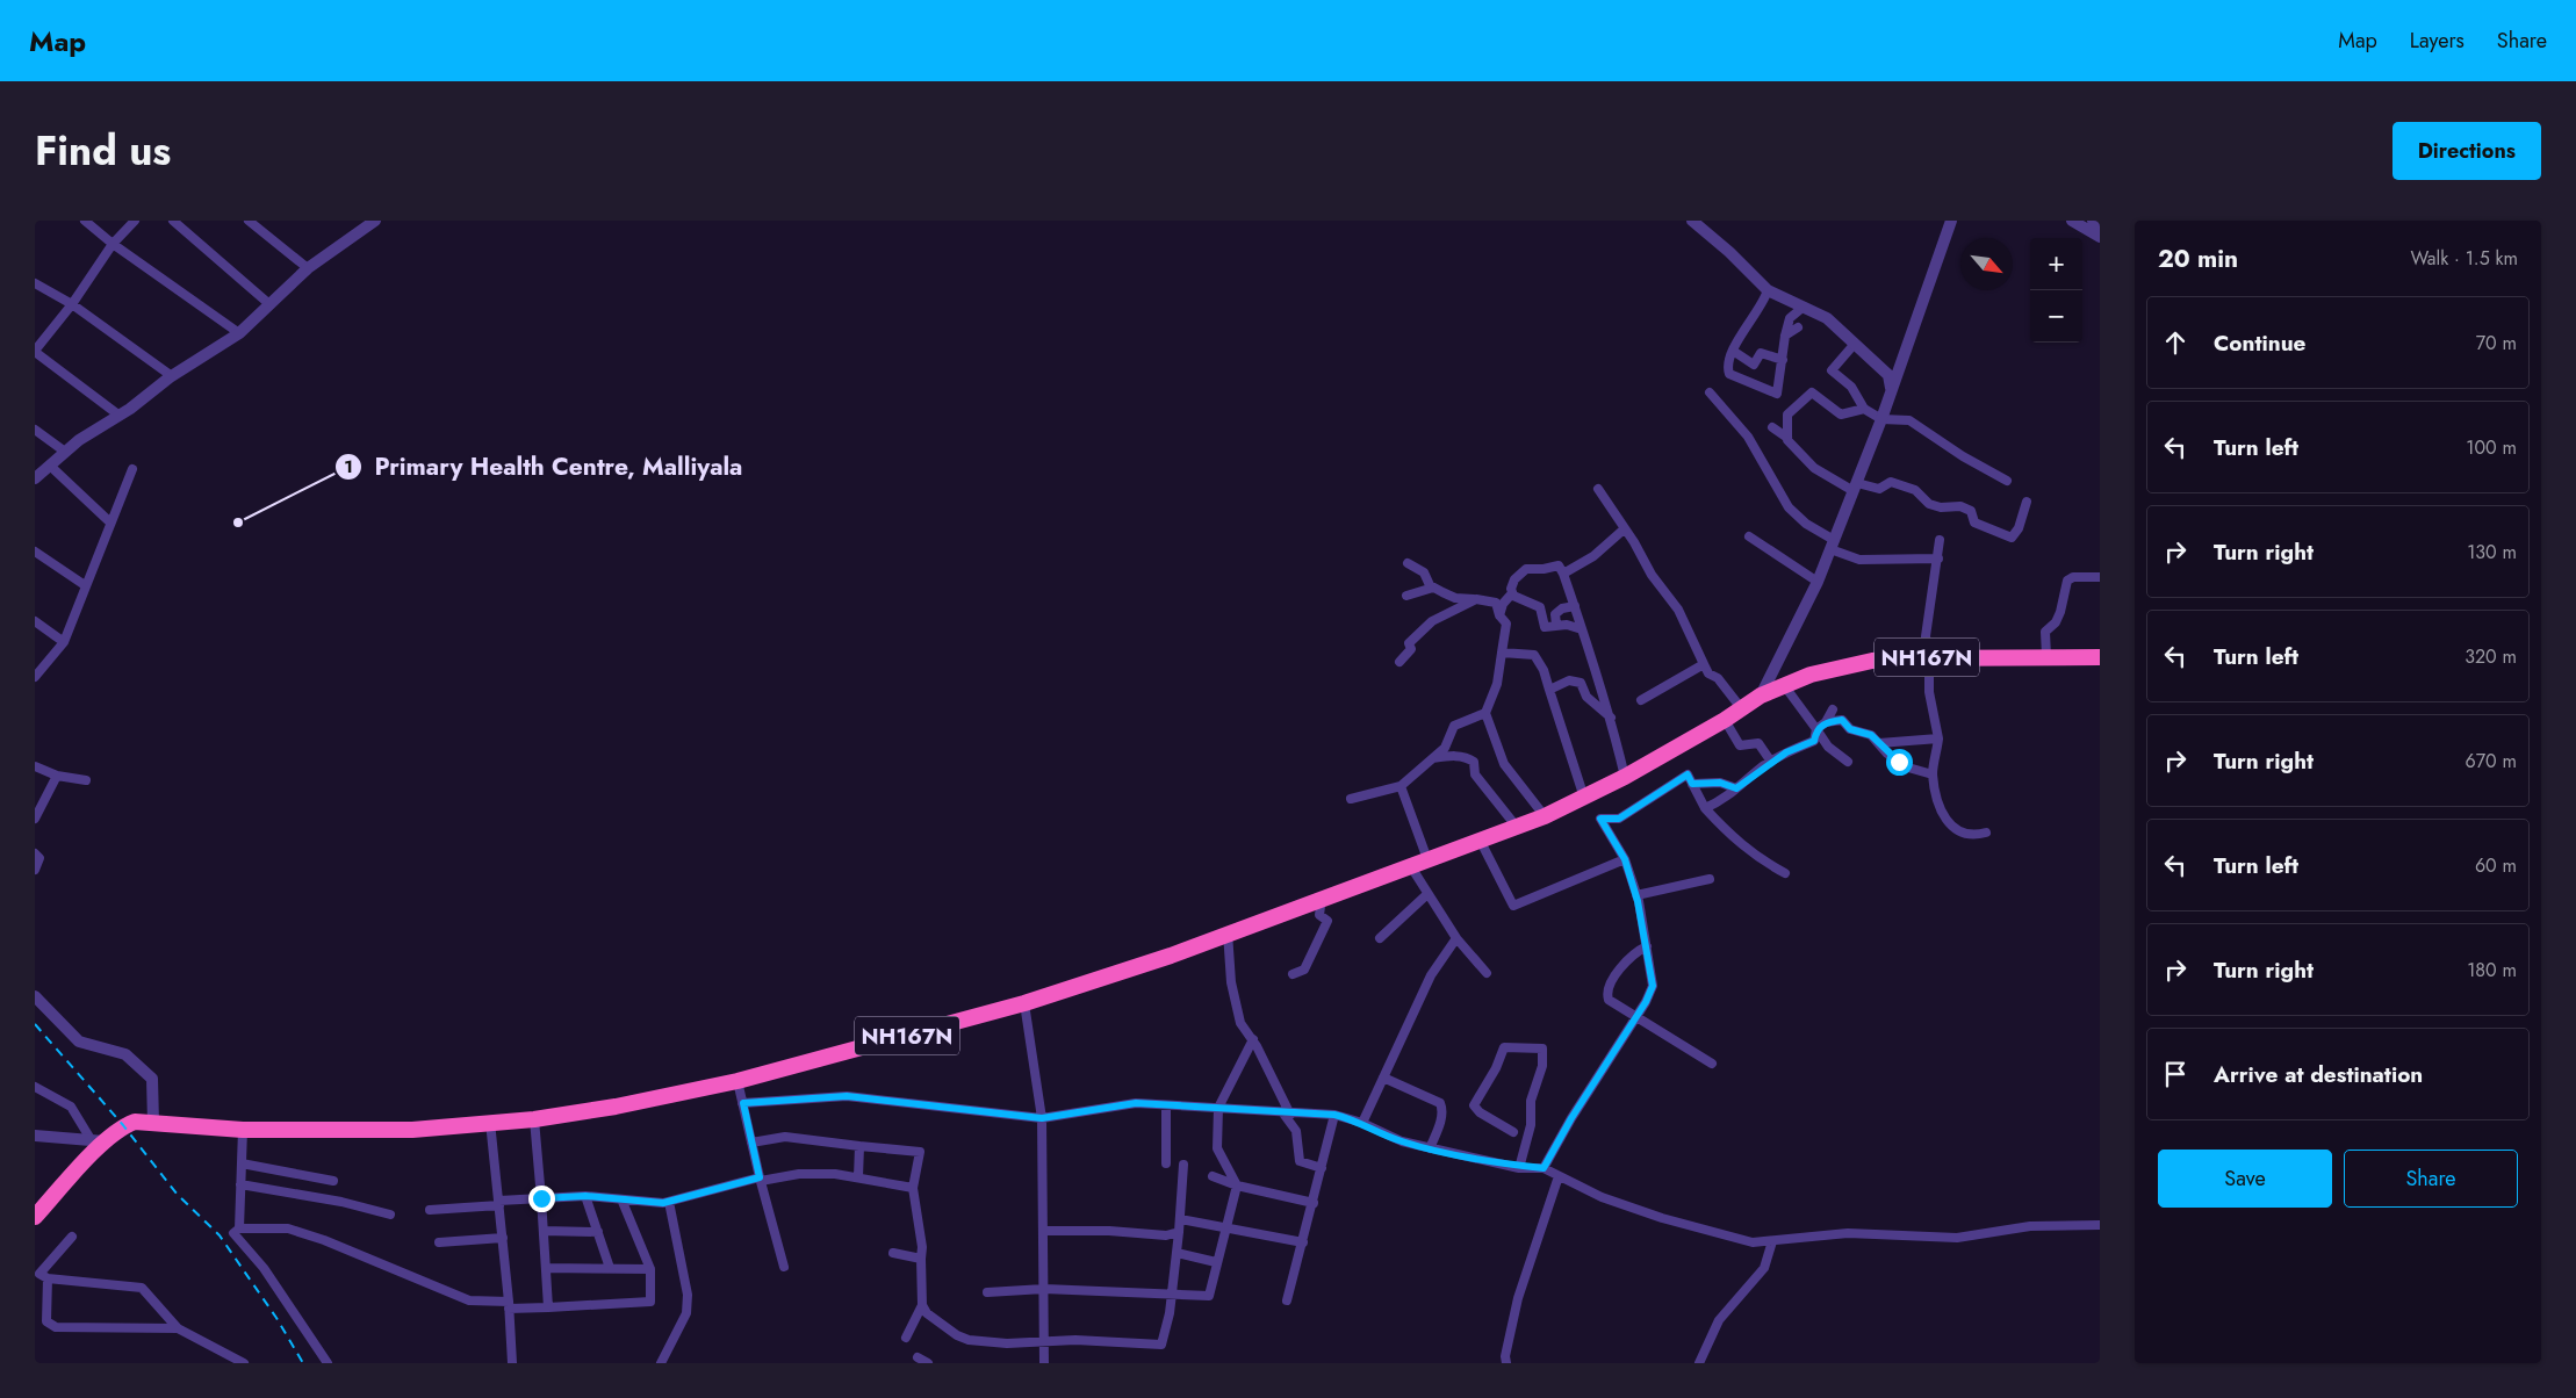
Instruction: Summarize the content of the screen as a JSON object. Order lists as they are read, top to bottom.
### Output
{
  "streets": {
    "highway": ["NH167N"]
  },
  "places": ["Primary Health Centre, Malliyala"],
  "north": "bottom right",
  "page": {
    "header": "Map",
    "nav": ["Map", "Layers", "Share"],
    "title": "Find us",
    "buttons": [
      "Directions",
      ["Save", "Share"]
    ],
    "heading": ["20 min", "Walk · 1.5 km"],
    "map_buttons": ["+", "−"],
    "list": [
      ["Continue", "70 m"],
      ["Turn left", "100 m"],
      ["Turn right", "130 m"],
      ["Turn left", "320 m"],
      ["Turn right", "670 m"],
      ["Turn left", "60 m"],
      ["Turn right", "180 m"],
      "Arrive at destination"
    ]
  }
}
